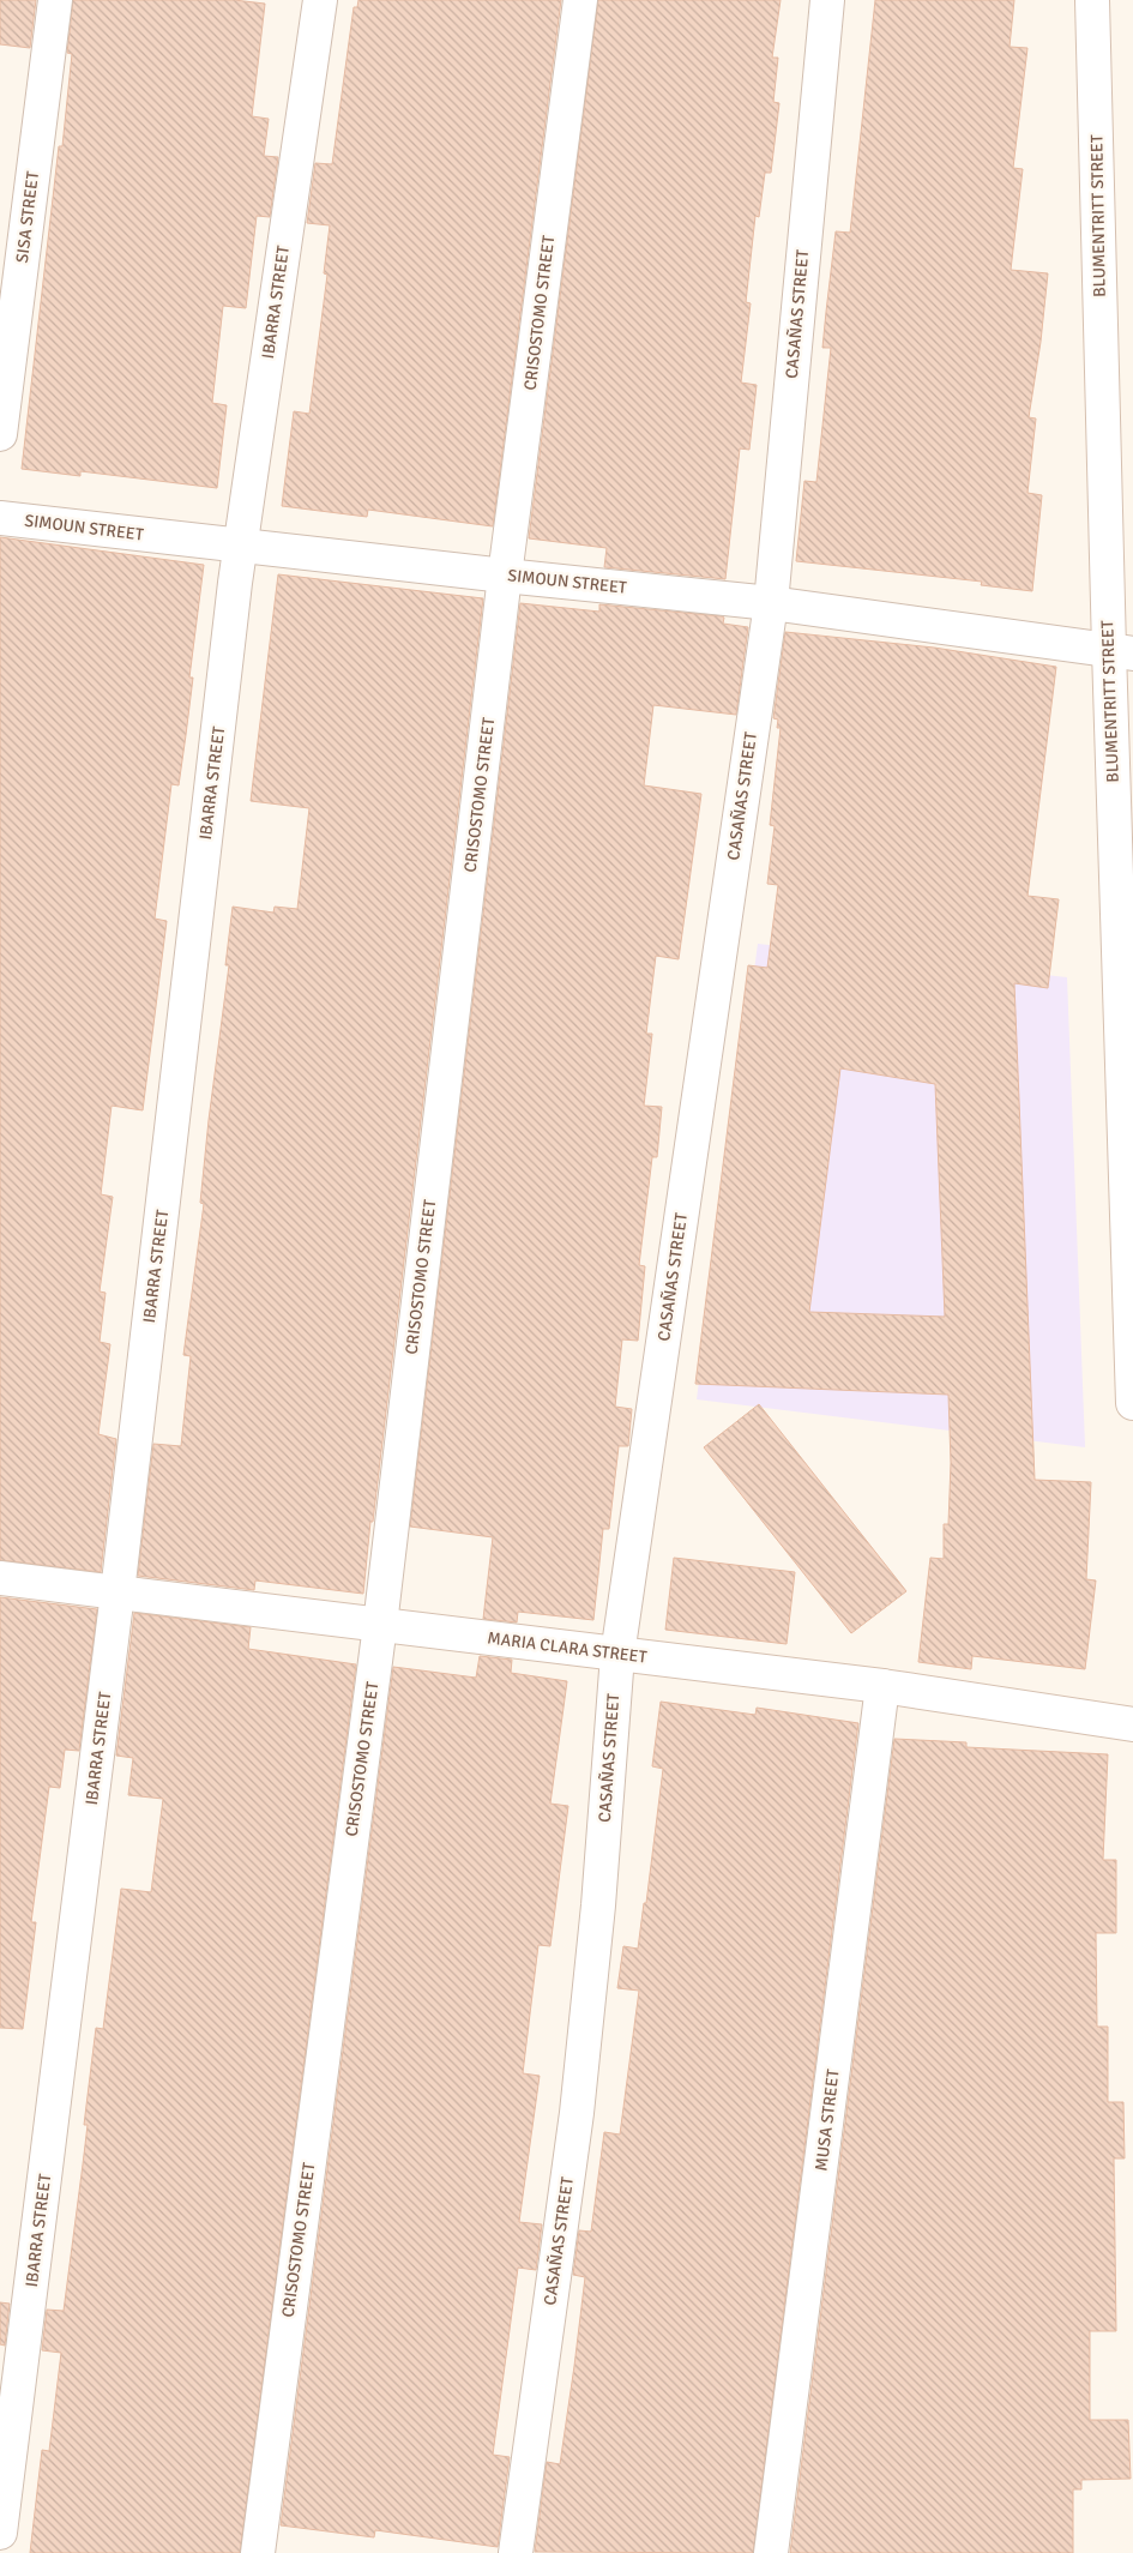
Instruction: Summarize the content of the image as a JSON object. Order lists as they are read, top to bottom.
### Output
{
  "streets": {
    "street": [
      "BLUMENTRITT STREET",
      "SISA STREET",
      "IBARRA STREET",
      "CRISOSTOMO STREET",
      "CASAÑAS STREET",
      "SIMOUN STREET",
      "MARIA CLARA STREET",
      "MUSA STREET"
    ]
  },
  "crossings": [
    ["BLUMENTRITT STREET", "SIMOUN STREET"],
    ["IBARRA STREET", "SIMOUN STREET"],
    ["IBARRA STREET", "MARIA CLARA STREET"],
    ["CRISOSTOMO STREET", "SIMOUN STREET"],
    ["CRISOSTOMO STREET", "MARIA CLARA STREET"],
    ["CASAÑAS STREET", "SIMOUN STREET"],
    ["CASAÑAS STREET", "MARIA CLARA STREET"],
    ["MARIA CLARA STREET", "MUSA STREET"]
  ]
}
